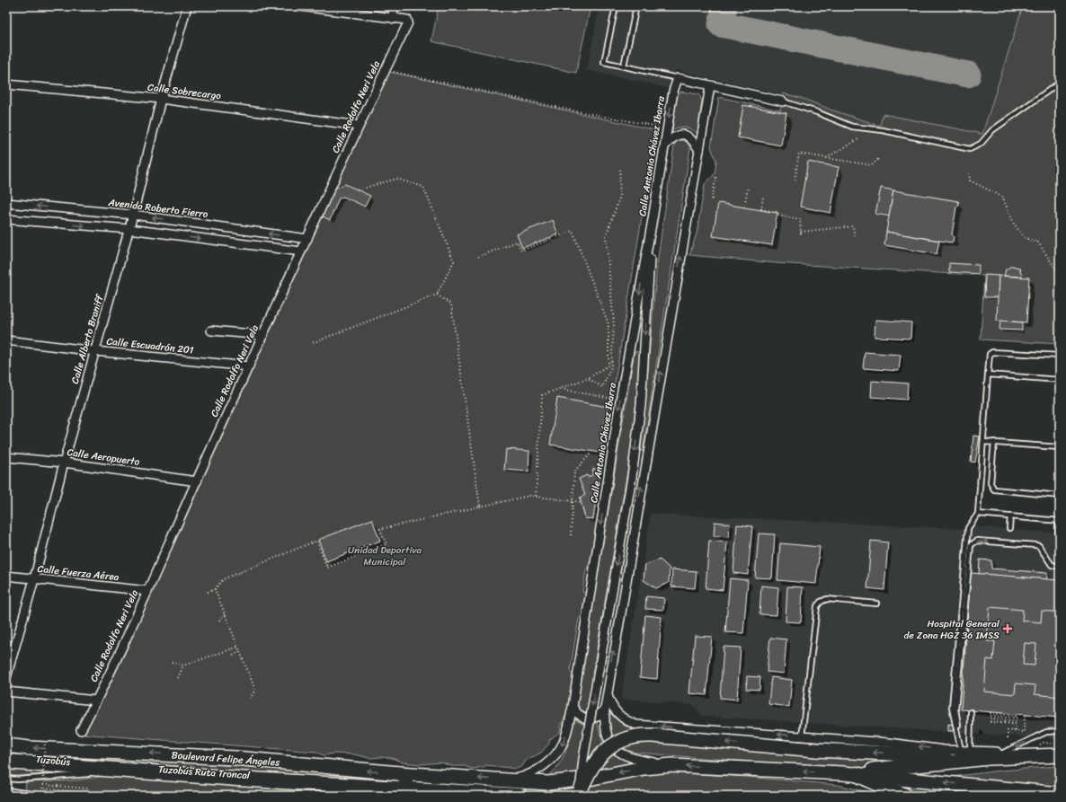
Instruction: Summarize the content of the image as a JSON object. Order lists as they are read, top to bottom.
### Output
{
  "streets": {
    "highway": ["Boulevard Felipe Ángeles"],
    "street": [
      "Calle Sobrecargo",
      "Calle Rodolfo Neri Vela",
      "Calle Antonio Chávez Ibarra",
      "Avenida Roberto Fierro",
      "Calle Alberto Braniff",
      "Calle Escuadrón 201",
      "Calle Aeropuerto",
      "Calle Fuerza Aérea"
    ],
    "lane": ["Tuzobús", "Tuzobús Ruta Troncal"]
  },
  "crossings": [
    ["Calle Sobrecargo", "Calle Rodolfo Neri Vela"],
    ["Calle Sobrecargo", "Calle Alberto Braniff"],
    ["Calle Rodolfo Neri Vela", "Avenida Roberto Fierro"],
    ["Calle Rodolfo Neri Vela", "Calle Escuadrón 201"],
    ["Calle Rodolfo Neri Vela", "Calle Aeropuerto"],
    ["Calle Rodolfo Neri Vela", "Calle Fuerza Aérea"],
    ["Avenida Roberto Fierro", "Calle Alberto Braniff"],
    ["Calle Alberto Braniff", "Calle Escuadrón 201"],
    ["Calle Alberto Braniff", "Calle Aeropuerto"],
    ["Calle Alberto Braniff", "Calle Fuerza Aérea"],
    ["Tuzobús", "Tuzobús Ruta Troncal"]
  ],
  "one_way": ["Boulevard Felipe Ángeles"],
  "parks": ["Unidad Deportiva Municipal"],
  "places": {
    "health": ["Hospital General de Zona HGZ 36 IMSS"]
  }
}
